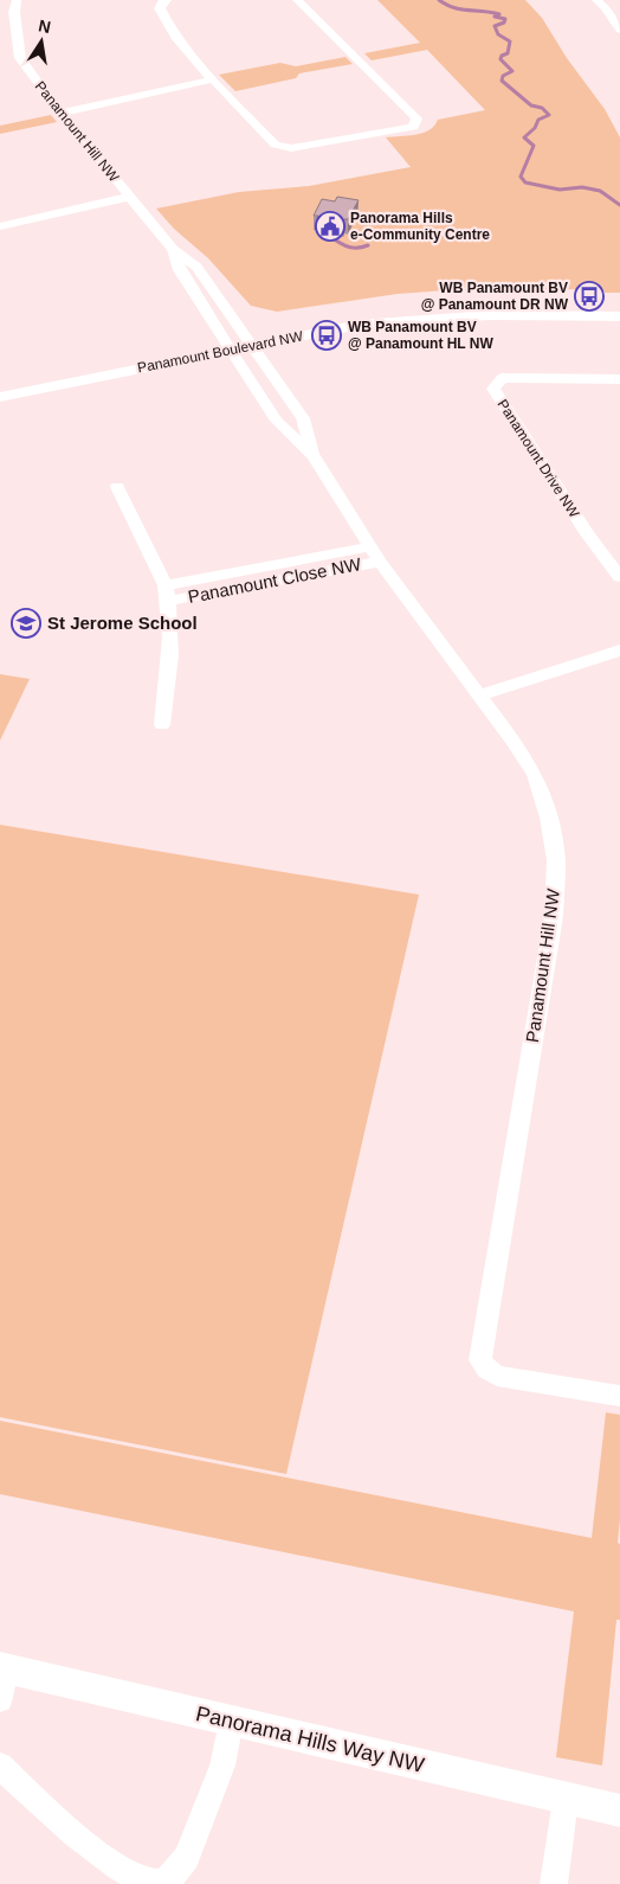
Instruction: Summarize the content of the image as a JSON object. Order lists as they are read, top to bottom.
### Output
{
  "streets": {
    "street": [
      "Panamount Hill NW",
      "Panamount Boulevard NW",
      "Panamount Drive NW",
      "Panamount Close NW",
      "Panorama Hills Way NW"
    ]
  },
  "crossings": [
    ["Panamount Hill NW", "Panamount Boulevard NW"],
    ["Panamount Hill NW", "Panamount Close NW"]
  ],
  "places": {
    "public building": ["Panorama Hills e-Community Centre"],
    "bus stop": ["WB Panamount BV @ Panamount DR NW", "WB Panamount BV @ Panamount HL NW"],
    "school or university": ["St Jerome School"]
  },
  "north": "top"
}
